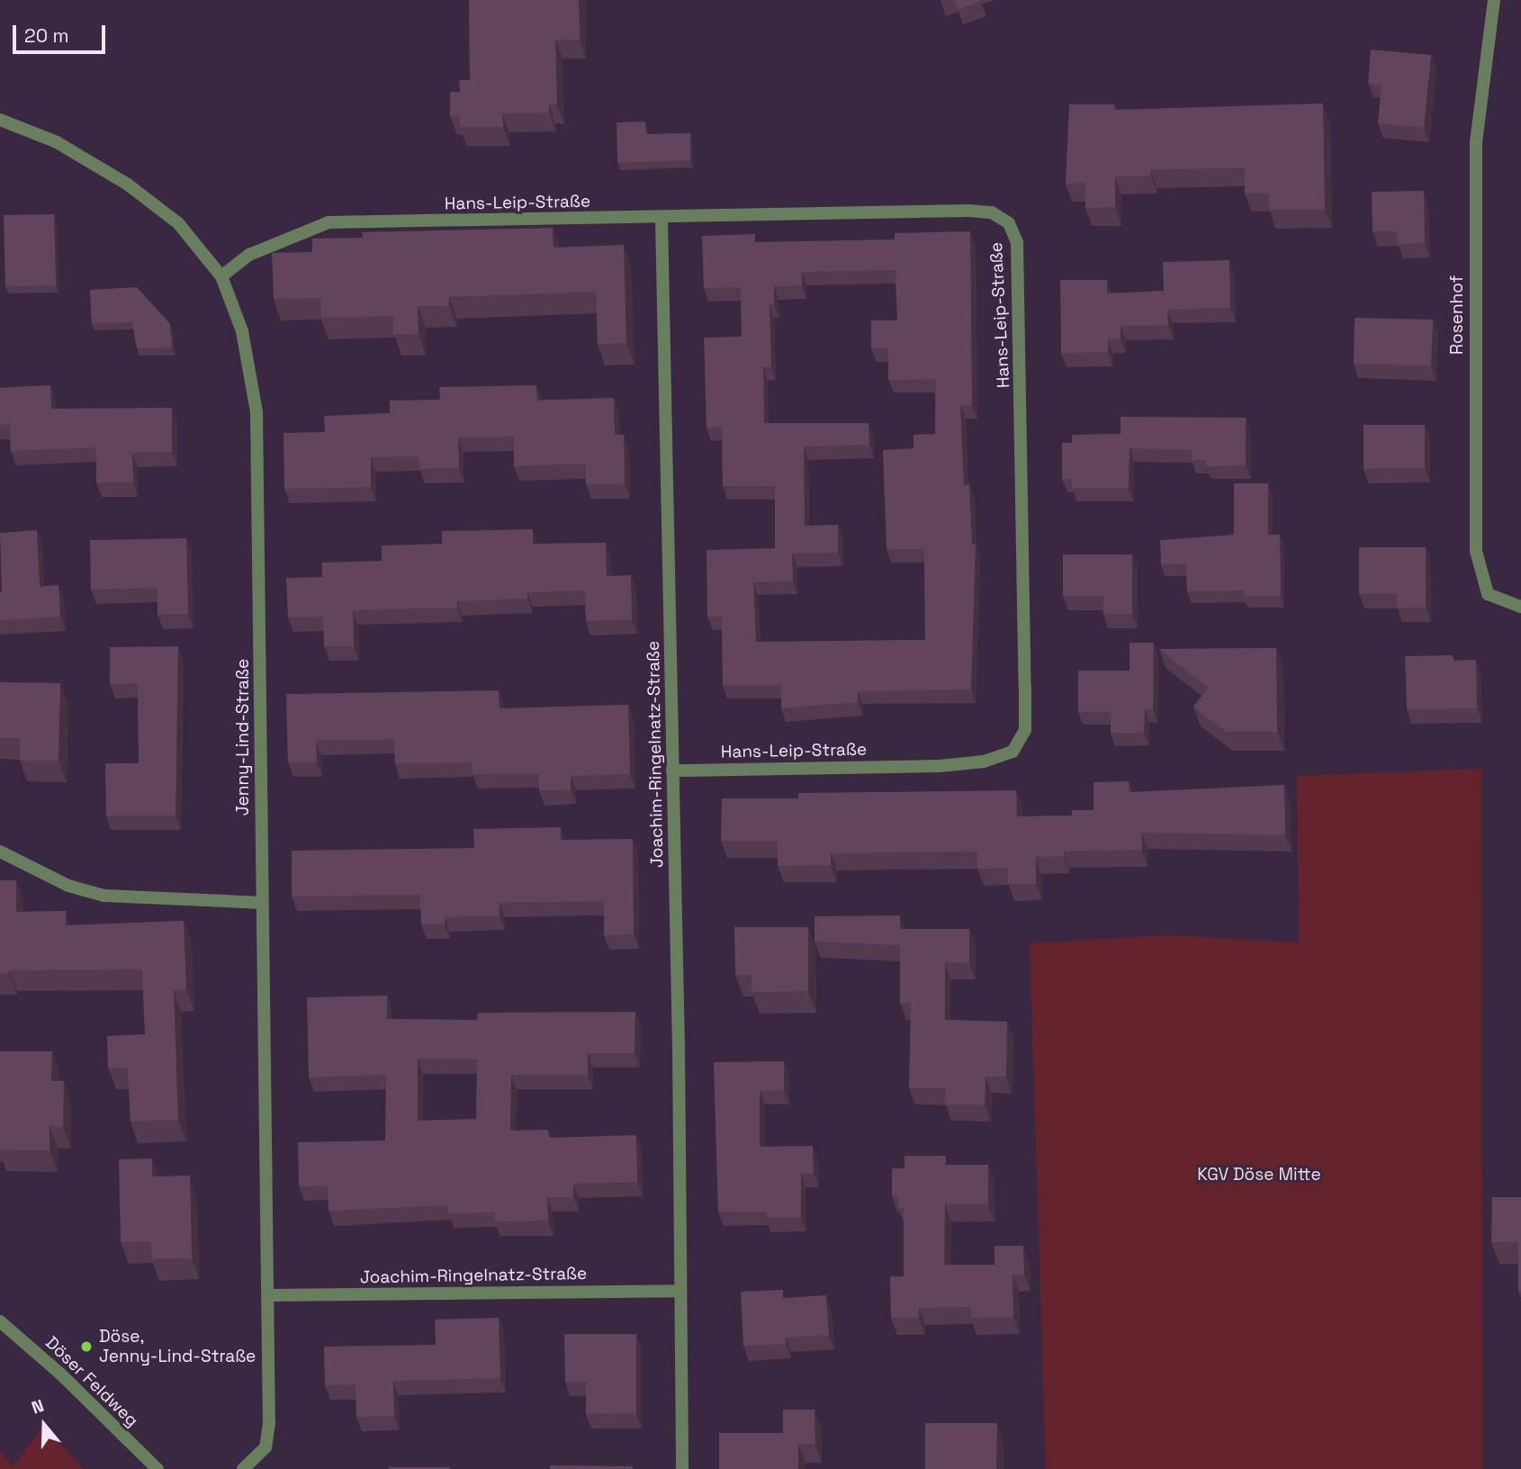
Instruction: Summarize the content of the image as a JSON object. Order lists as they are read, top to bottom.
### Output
{
  "streets": {
    "street": [
      "Hans-Leip-Straße",
      "Rosenhof",
      "Jenny-Lind-Straße",
      "Joachim-Ringelnatz-Straße",
      "Döser Feldweg"
    ]
  },
  "crossings": [
    ["Hans-Leip-Straße", "Jenny-Lind-Straße"],
    ["Hans-Leip-Straße", "Joachim-Ringelnatz-Straße"],
    ["Jenny-Lind-Straße", "Joachim-Ringelnatz-Straße"]
  ],
  "parks": ["KGV Döse Mitte"],
  "places": ["Döse, Jenny-Lind-Straße"],
  "scale_bar": "20 m",
  "north": "top"
}
